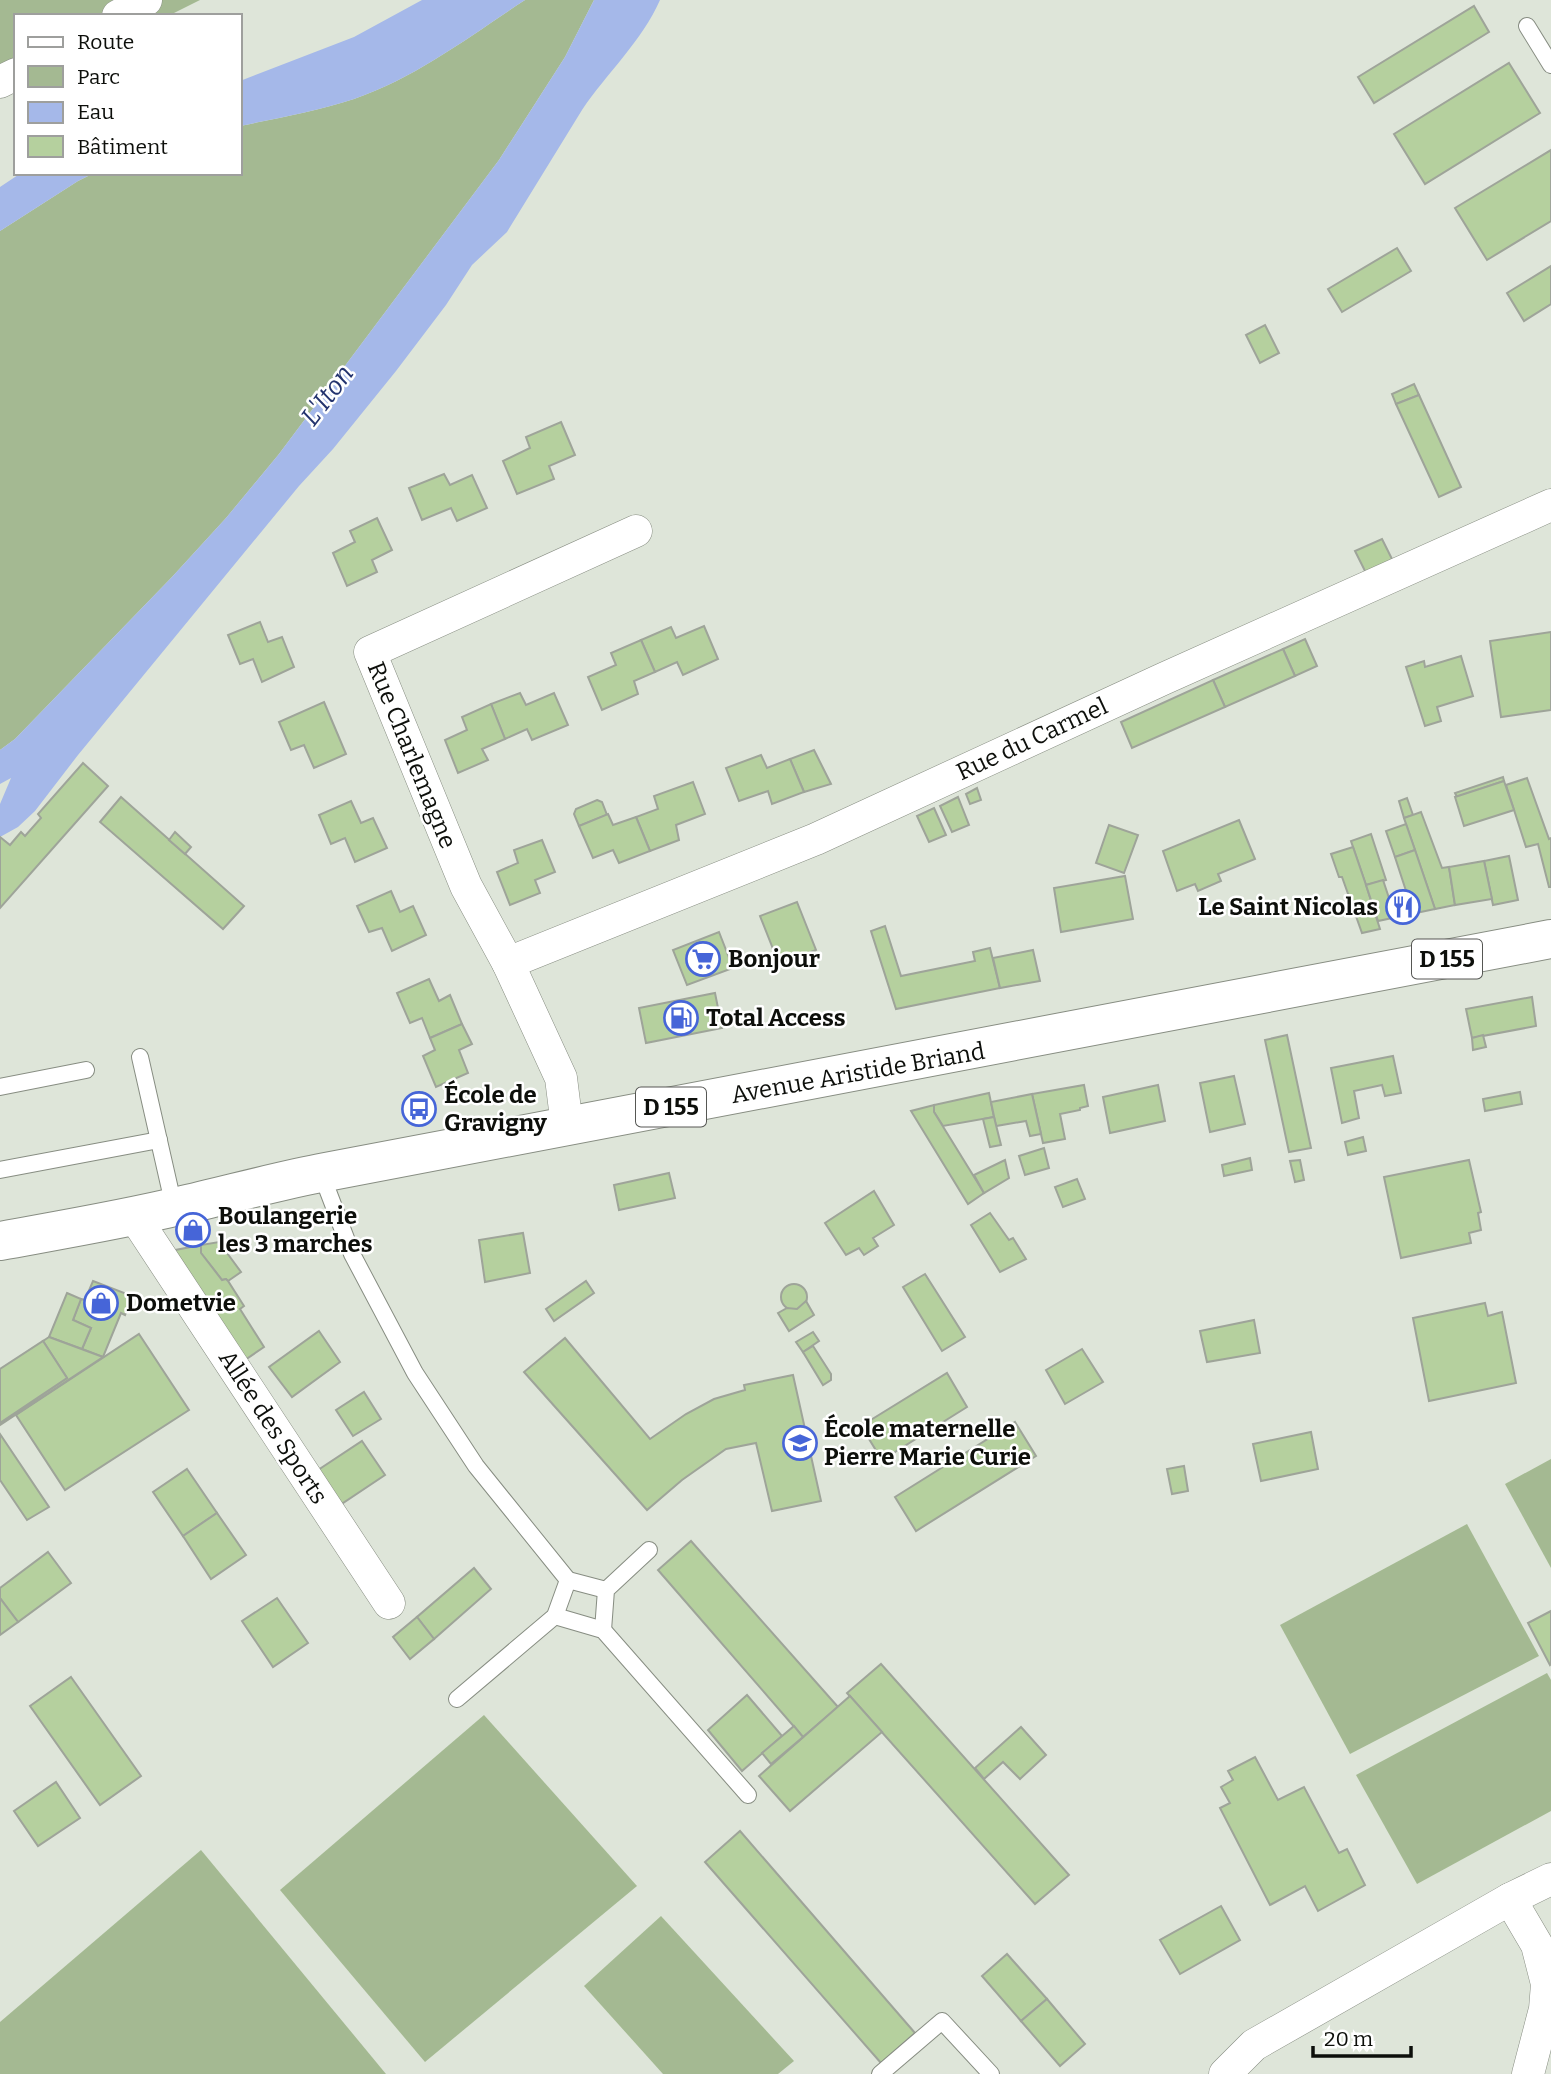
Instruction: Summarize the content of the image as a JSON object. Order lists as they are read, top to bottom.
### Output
{
  "streets": {
    "main road": ["D 155", "Avenue Aristide Briand"],
    "street": ["Rue du Carmel", "Rue Charlemagne", "Allée des Sports"]
  },
  "crossings": [
    ["Rue du Carmel", "Rue Charlemagne"],
    ["Rue Charlemagne", "Avenue Aristide Briand"],
    ["Avenue Aristide Briand", "Allée des Sports"]
  ],
  "water": ["L'Iton"],
  "places": {
    "restaurant": ["Le Saint Nicolas"],
    "supermarket": ["Bonjour"],
    "fuel station": ["Total Access"],
    "bus stop": ["École de Gravigny"],
    "shop": ["Boulangerie les 3 marches", "Dometvie"],
    "school or university": ["École maternelle Pierre Marie Curie"]
  },
  "legend": [
    "Route",
    "Parc",
    "Eau",
    "Bâtiment"
  ],
  "scale_bar": "20 m"
}
